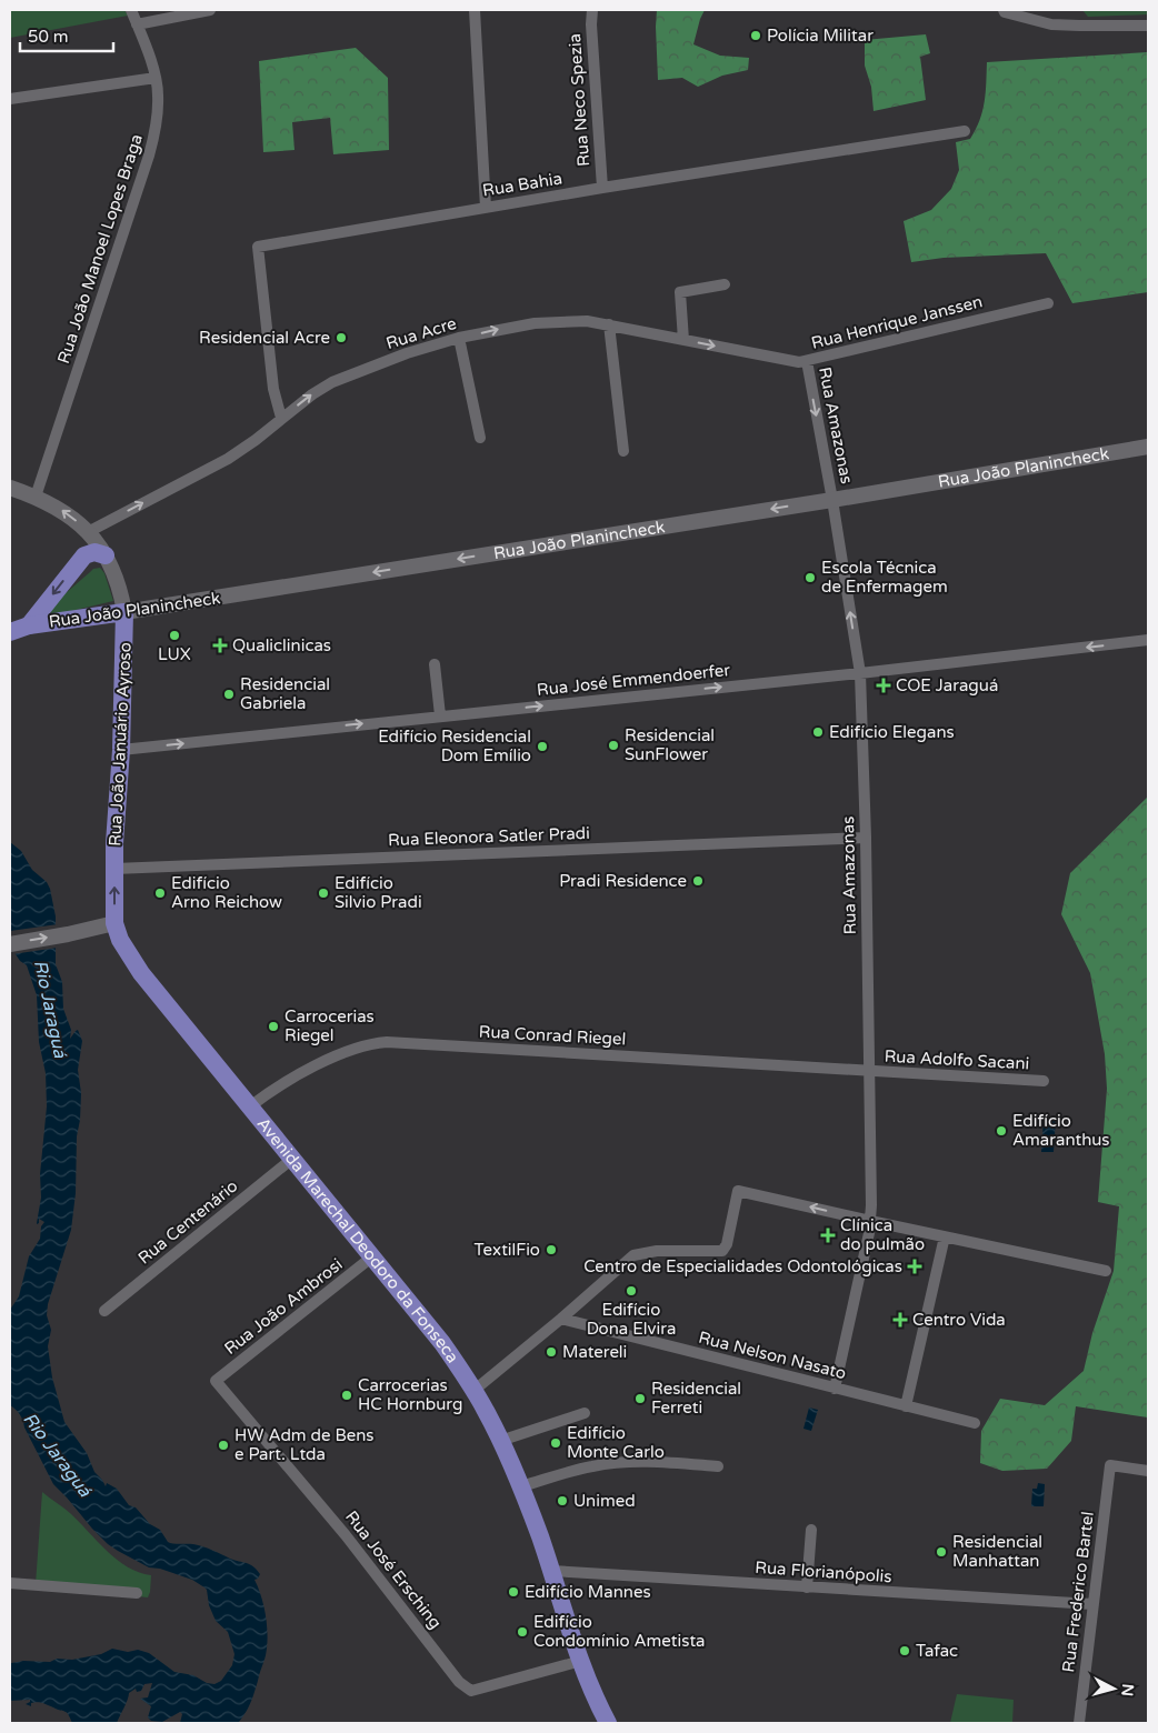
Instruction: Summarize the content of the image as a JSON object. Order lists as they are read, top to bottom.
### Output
{
  "streets": {
    "main road": ["Rua João Planincheck", "Rua João Januário Ayroso", "Avenida Marechal Deodoro da Fonseca"],
    "street": [
      "Rua Neco Spezia",
      "Rua Bahia",
      "Rua João Manoel Lopes Braga",
      "Rua Henrique Janssen",
      "Rua Acre",
      "Rua Amazonas",
      "Rua José Emmendoerfer",
      "Rua Eleonora Satler Pradi",
      "Rua Conrad Riegel",
      "Rua Adolfo Sacani",
      "Rua Centenário",
      "Rua João Ambrosi",
      "Rua Nelson Nasato",
      "Rua José Ersching",
      "Rua Florianópolis",
      "Rua Frederico Bartel"
    ]
  },
  "crossings": [
    ["Rua Neco Spezia", "Rua Bahia"],
    ["Rua Bahia", "Rua Acre"],
    ["Rua João Manoel Lopes Braga", "Rua João Januário Ayroso"],
    ["Rua Henrique Janssen", "Rua Acre"],
    ["Rua Henrique Janssen", "Rua Amazonas"],
    ["Rua Acre", "Rua Amazonas"],
    ["Rua Acre", "Rua João Januário Ayroso"],
    ["Rua Amazonas", "Rua João Planincheck"],
    ["Rua Amazonas", "Rua José Emmendoerfer"],
    ["Rua Amazonas", "Rua Eleonora Satler Pradi"],
    ["Rua Amazonas", "Rua Conrad Riegel"],
    ["Rua Amazonas", "Rua Adolfo Sacani"],
    ["Rua Amazonas", "Rua Nelson Nasato"],
    ["Rua João Planincheck", "Rua João Januário Ayroso"],
    ["Rua José Emmendoerfer", "Rua João Januário Ayroso"],
    ["Rua João Januário Ayroso", "Rua Eleonora Satler Pradi"],
    ["Rua João Januário Ayroso", "Avenida Marechal Deodoro da Fonseca"],
    ["Rua Conrad Riegel", "Rua Adolfo Sacani"],
    ["Rua Conrad Riegel", "Avenida Marechal Deodoro da Fonseca"],
    ["Rua Centenário", "Avenida Marechal Deodoro da Fonseca"],
    ["Avenida Marechal Deodoro da Fonseca", "Rua João Ambrosi"],
    ["Avenida Marechal Deodoro da Fonseca", "Rua José Ersching"],
    ["Avenida Marechal Deodoro da Fonseca", "Rua Florianópolis"],
    ["Rua João Ambrosi", "Rua José Ersching"],
    ["Rua Florianópolis", "Rua Frederico Bartel"]
  ],
  "one_way": ["Rua Acre", "Rua João Planincheck"],
  "water": ["Rio Jaraguá"],
  "places": {
    "other": [
      "Polícia Militar",
      "Residencial Acre",
      "Escola Técnica de Enfermagem",
      "LUX",
      "Residencial Gabriela",
      "Edifício Elegans",
      "Residencial SunFlower",
      "Edifício Residencial Dom Emílio",
      "Pradi Residence",
      "Edifício Arno Reichow",
      "Edifício Silvio Pradi",
      "Carrocerias Riegel",
      "Edifício Amaranthus",
      "TextilFio",
      "Edifício Dona Elvira",
      "Matereli",
      "Carrocerias HC Hornburg",
      "Residencial Ferreti",
      "Edifício Monte Carlo",
      "HW Adm de Bens e Part. Ltda",
      "Unimed",
      "Residencial Manhattan",
      "Edifício Mannes",
      "Edifício Condomínio Ametista",
      "Tafac"
    ],
    "health": [
      "Qualiclinicas",
      "COE Jaraguá",
      "Clínica do pulmão",
      "Centro de Especialidades Odontológicas",
      "Centro Vida"
    ]
  },
  "scale_bar": "50 m",
  "north": "right"
}
